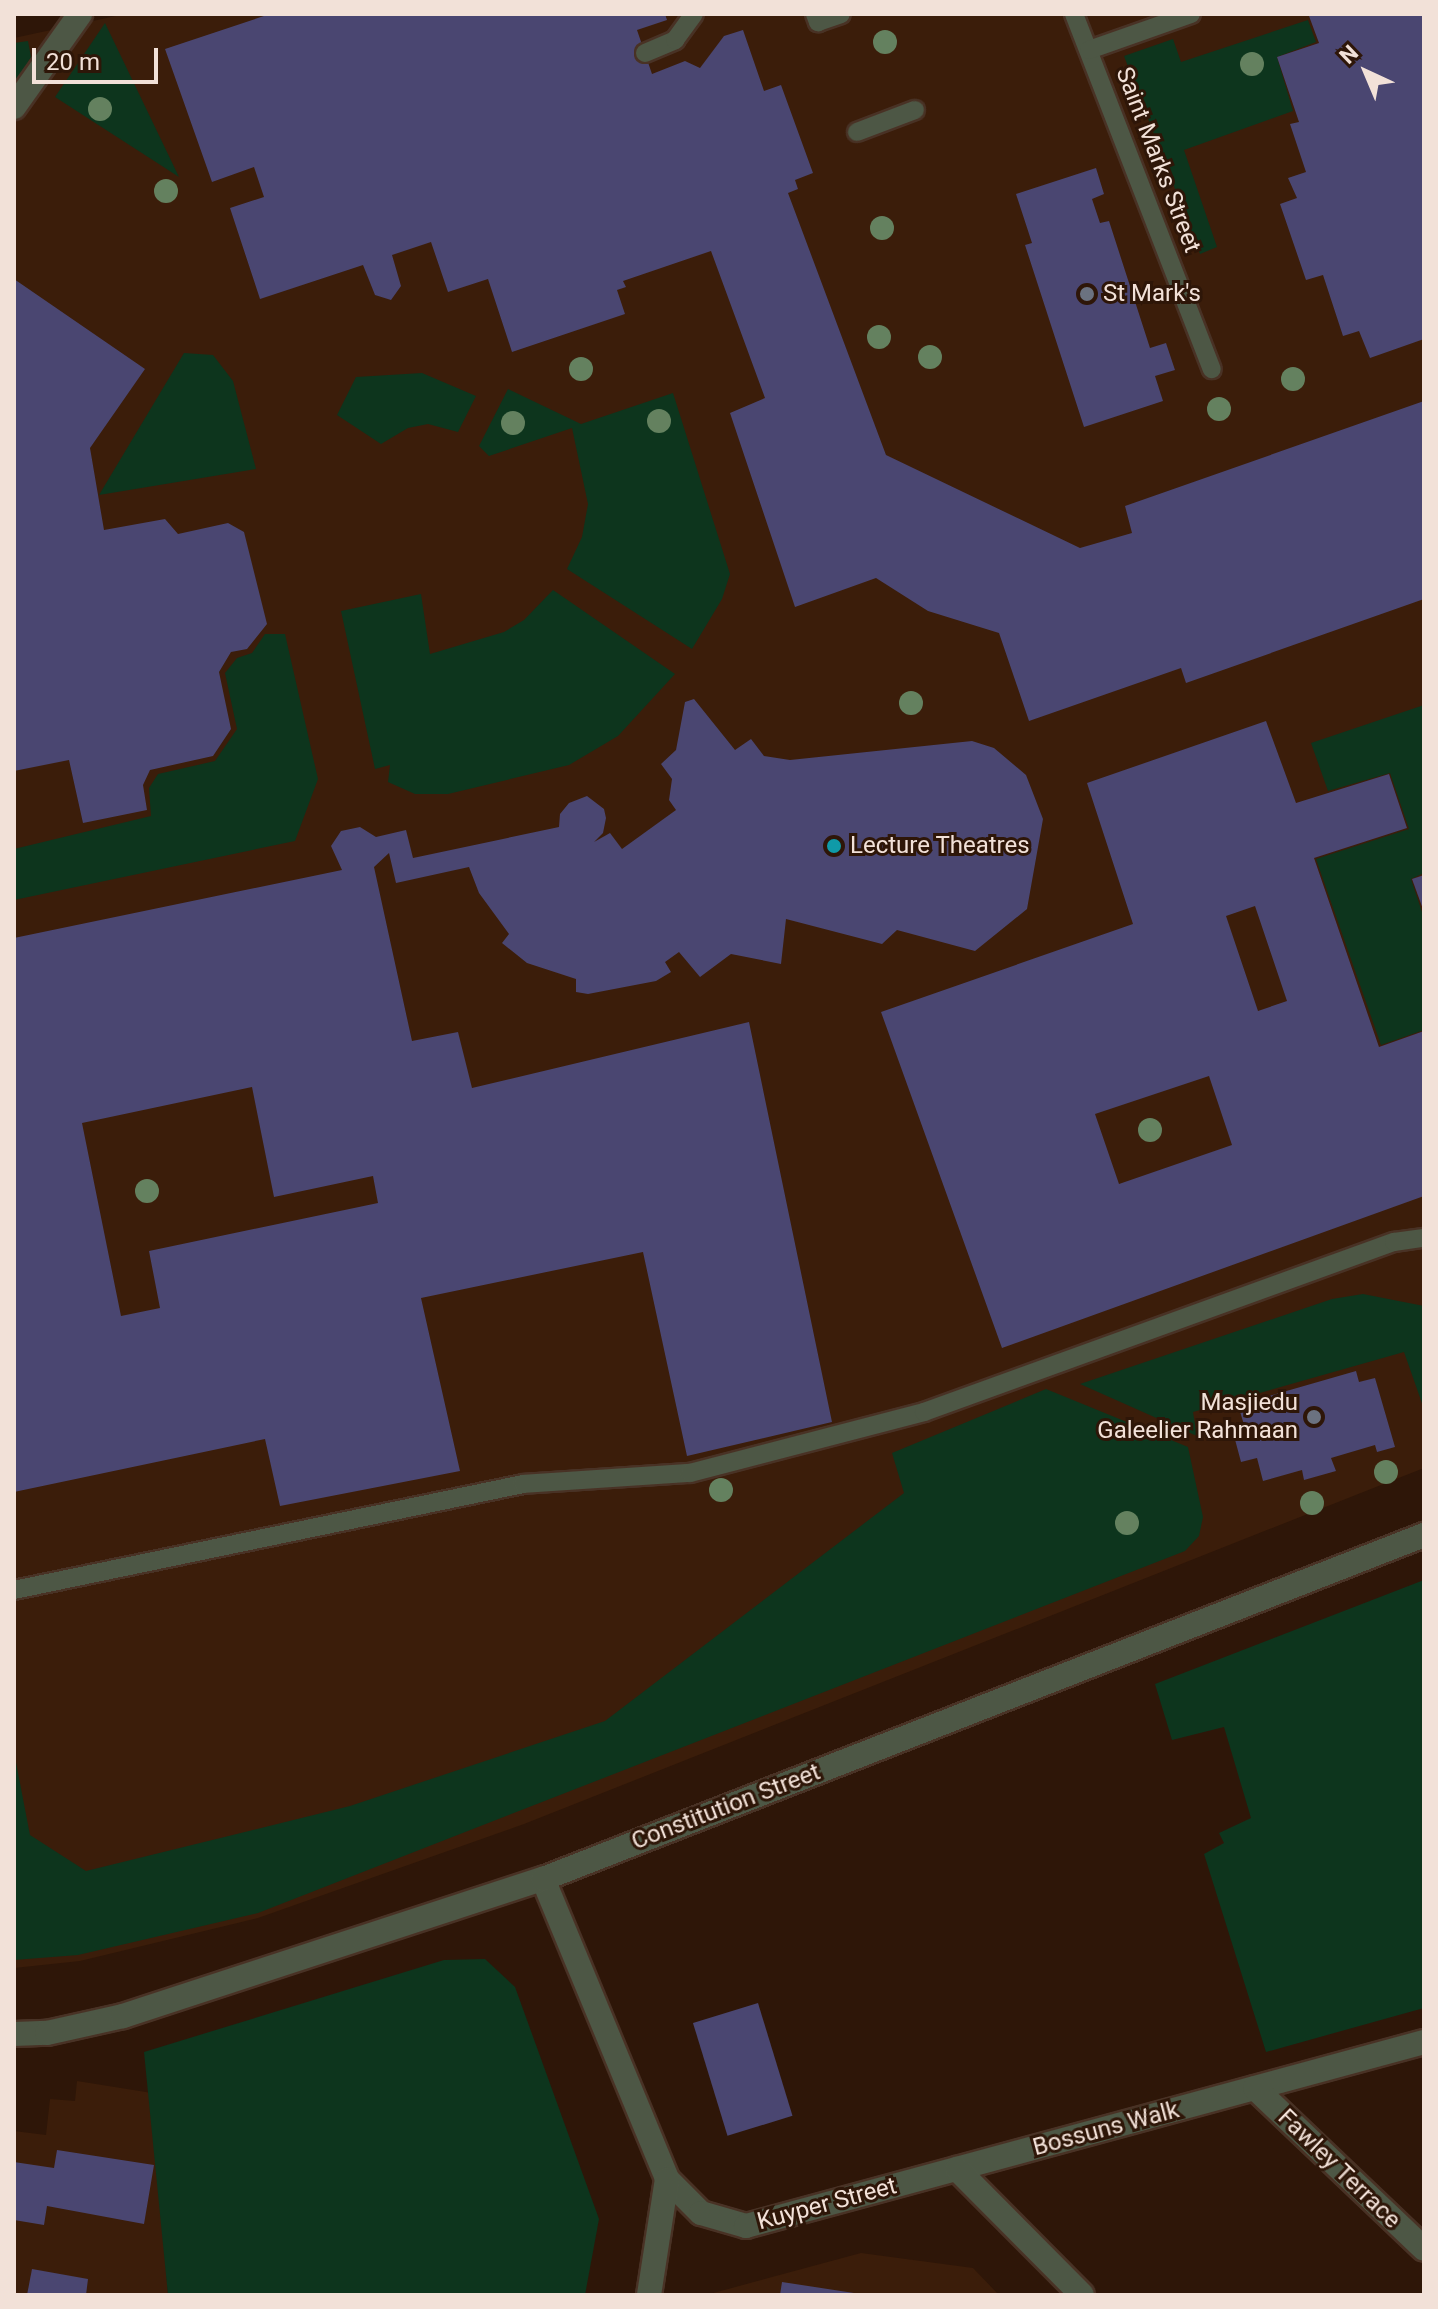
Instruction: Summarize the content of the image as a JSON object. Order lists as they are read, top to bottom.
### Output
{
  "streets": {
    "street": [
      "Constitution Street",
      "Bossuns Walk",
      "Fawley Terrace",
      "Kuyper Street"
    ],
    "lane": ["Saint Marks Street"]
  },
  "crossings": [
    ["Constitution Street", "Kuyper Street"],
    ["Bossuns Walk", "Fawley Terrace"],
    ["Bossuns Walk", "Kuyper Street"]
  ],
  "places": ["St Mark's", "Lecture Theatres", "Masjiedu Galeelier Rahmaan"],
  "scale_bar": "20 m",
  "north": "top left"
}
